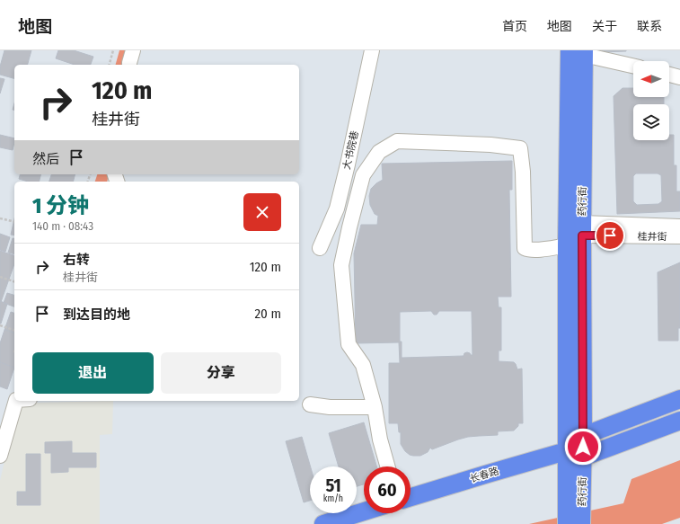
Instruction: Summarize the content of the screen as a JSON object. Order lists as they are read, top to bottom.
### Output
{
  "streets": {
    "main road": ["药行街", "长春路"],
    "street": ["大书院巷", "桂井街"]
  },
  "crossings": [
    ["药行街", "桂井街"],
    ["药行街", "长春路"]
  ],
  "north": "left",
  "page": {
    "header": "地图",
    "nav": [
      "首页",
      "地图",
      "关于",
      "联系"
    ],
    "turn": ["120 m", "桂井街"],
    "then": "然后",
    "heading": ["1 分钟", "140 m · 08:43"],
    "list": [
      {
        "name": "右转",
        "note": "桂井街",
        "value": "120 m"
      },
      {
        "name": "到达目的地",
        "value": "20 m"
      }
    ],
    "buttons": ["退出", "分享"],
    "speed": "51 km/h",
    "limit": "60"
  }
}
